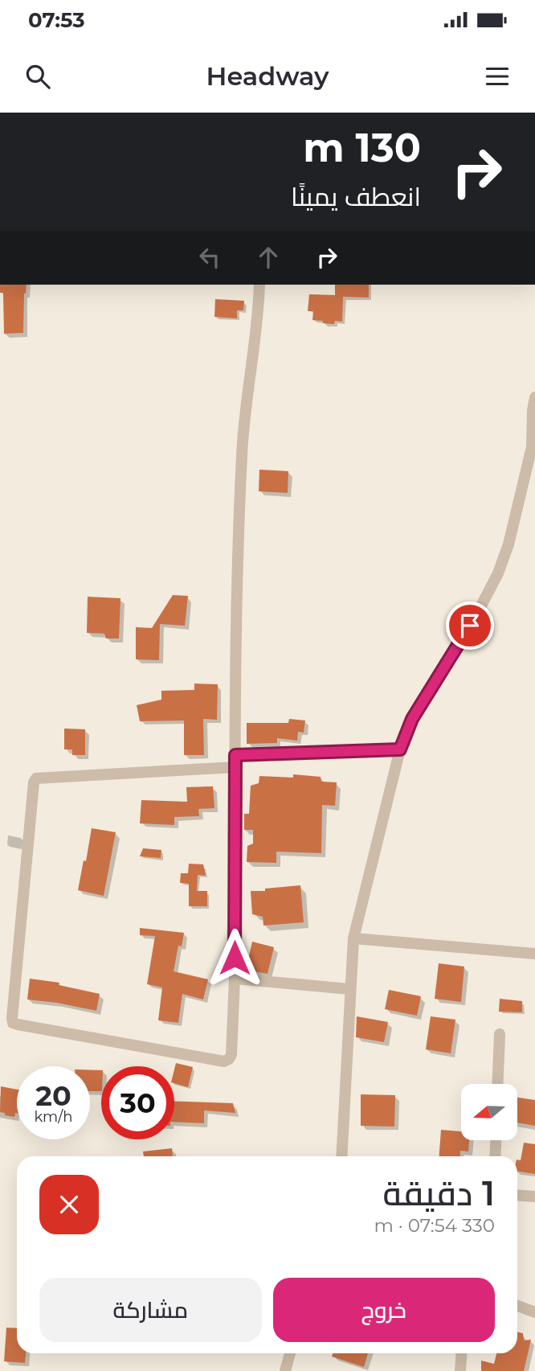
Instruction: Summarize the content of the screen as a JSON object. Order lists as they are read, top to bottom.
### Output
{
  "north": "left",
  "page": {
    "status": "07:53",
    "header": "Headway",
    "turn": ["130 m", "انعطف يمينًا"],
    "speed": "20 km/h",
    "limit": "30",
    "heading": ["1 دقيقة", "330 m · 07:54"],
    "buttons": ["خروج", "مشاركة"]
  }
}
